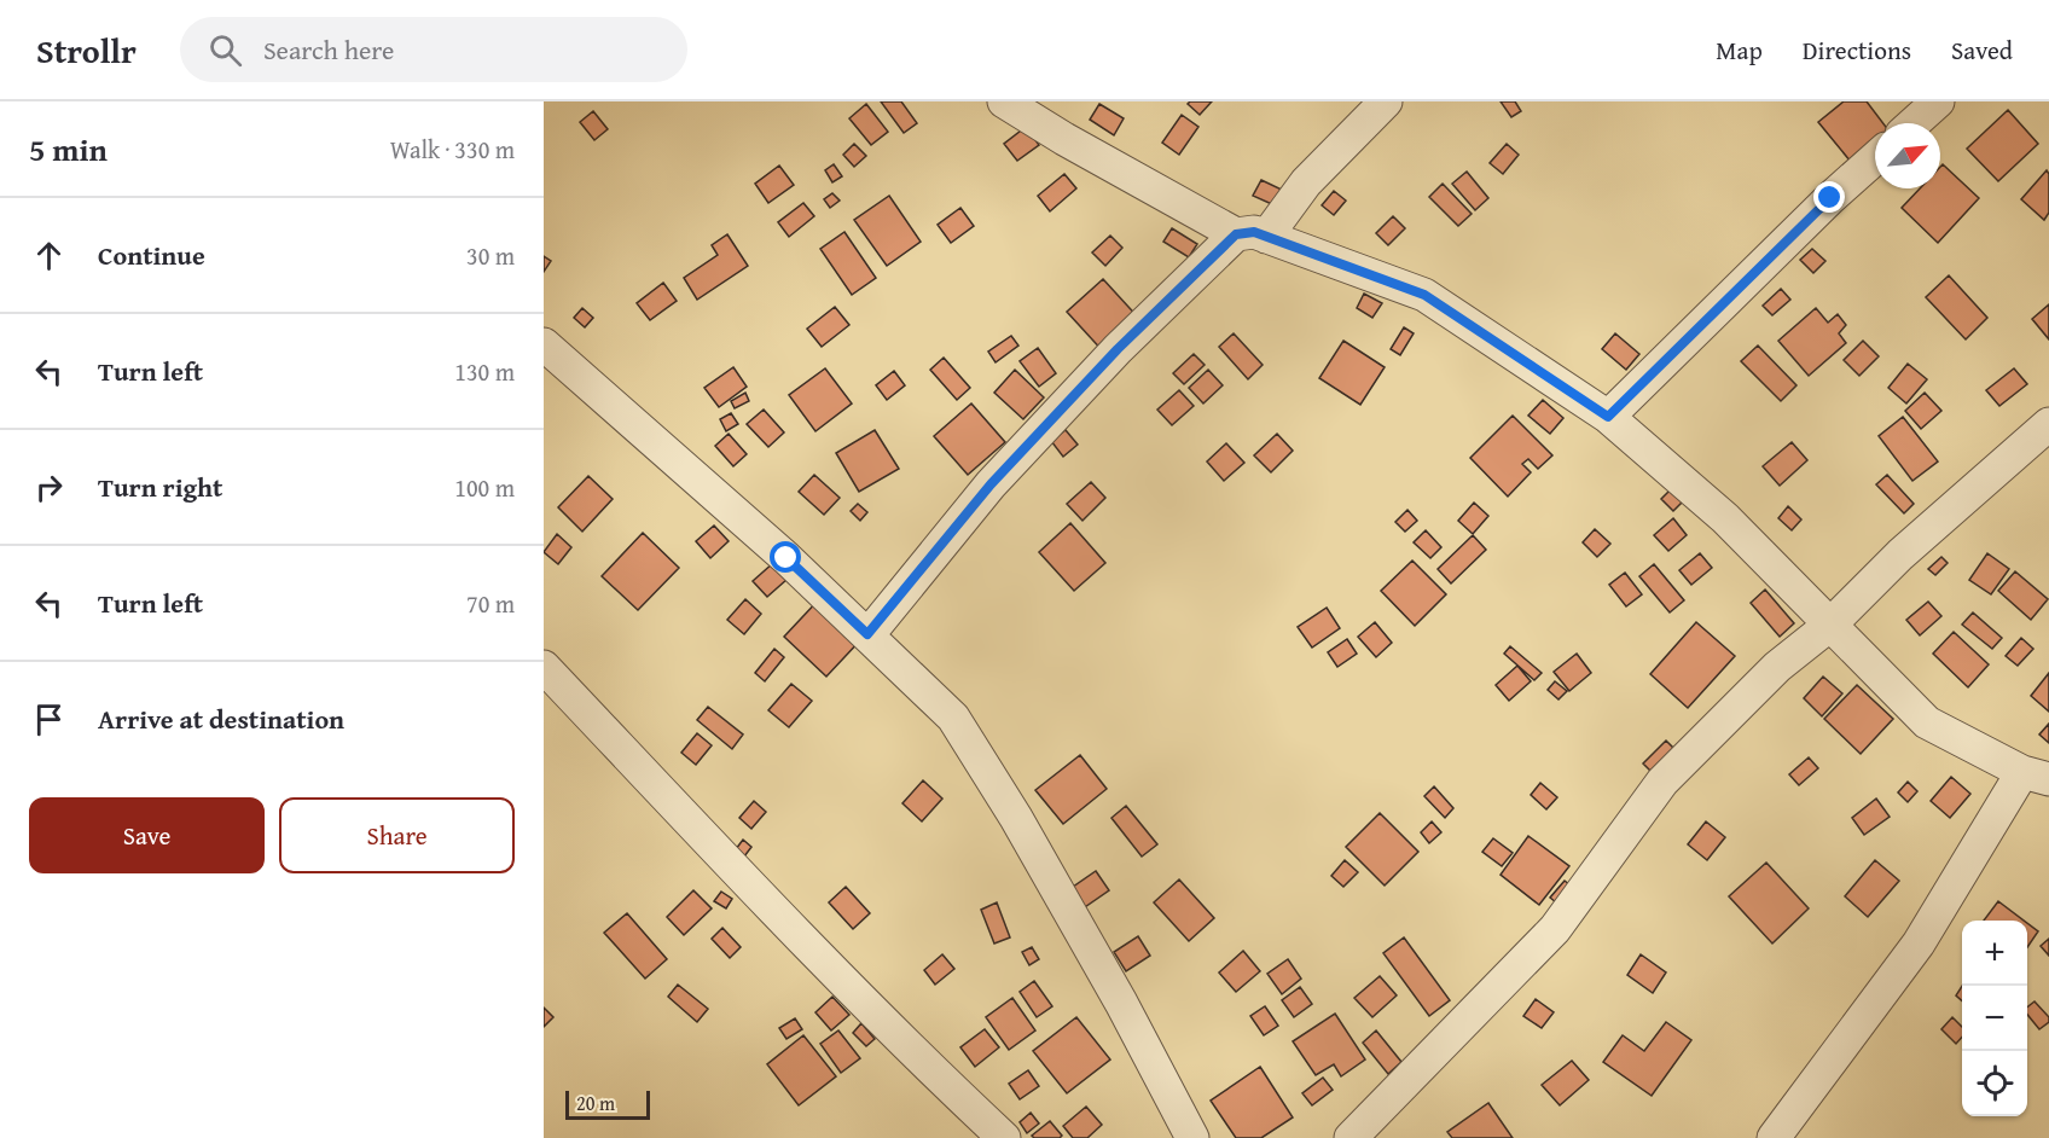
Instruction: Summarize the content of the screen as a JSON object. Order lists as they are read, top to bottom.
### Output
{
  "scale_bar": "20 m",
  "north": "top right",
  "page": {
    "header": "Strollr",
    "search": "Search here",
    "nav": ["Map", "Directions", "Saved"],
    "heading": ["5 min", "Walk · 330 m"],
    "list": [
      ["Continue", "30 m"],
      ["Turn left", "130 m"],
      ["Turn right", "100 m"],
      ["Turn left", "70 m"],
      "Arrive at destination"
    ],
    "buttons": ["Save", "Share"],
    "map_buttons": ["+", "−"],
    "scale": "20 m"
  }
}
